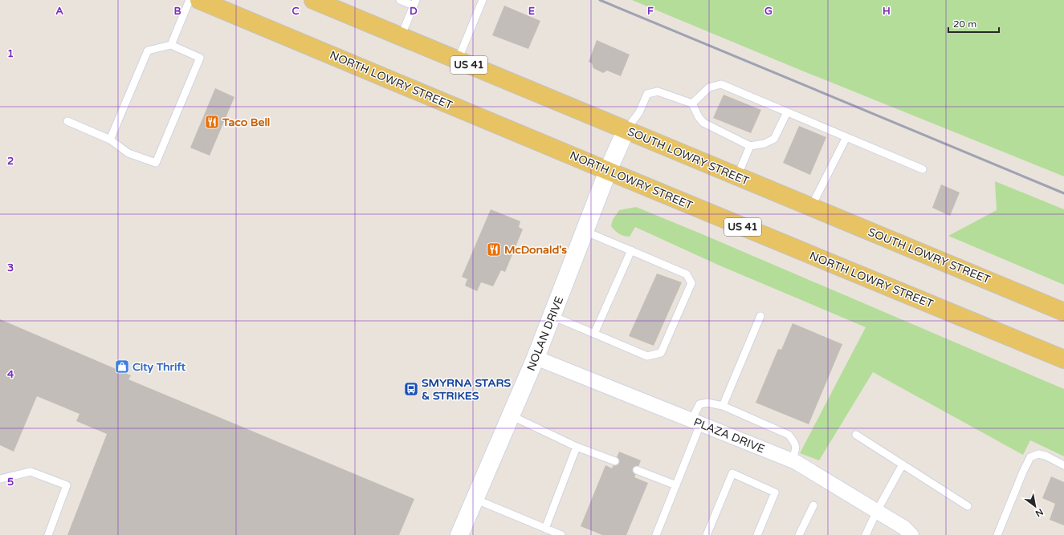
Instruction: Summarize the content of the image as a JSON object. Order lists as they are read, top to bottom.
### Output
{
  "streets": {
    "main road": ["US 41", "NORTH LOWRY STREET", "SOUTH LOWRY STREET"],
    "street": ["NOLAN DRIVE", "PLAZA DRIVE"]
  },
  "crossings": [
    ["NORTH LOWRY STREET", "NOLAN DRIVE"],
    ["SOUTH LOWRY STREET", "NOLAN DRIVE"],
    ["NOLAN DRIVE", "PLAZA DRIVE"]
  ],
  "places": {
    "restaurant": ["Taco Bell", "McDonald's"],
    "shop": ["City Thrift"],
    "bus stop": ["SMYRNA STARS & STRIKES"]
  },
  "scale_bar": "20 m",
  "north": "bottom right",
  "grid": {
    "columns": [
      "A",
      "B",
      "C",
      "D",
      "E",
      "F",
      "G",
      "H"
    ],
    "rows": [
      "1",
      "2",
      "3",
      "4",
      "5"
    ]
  }
}
